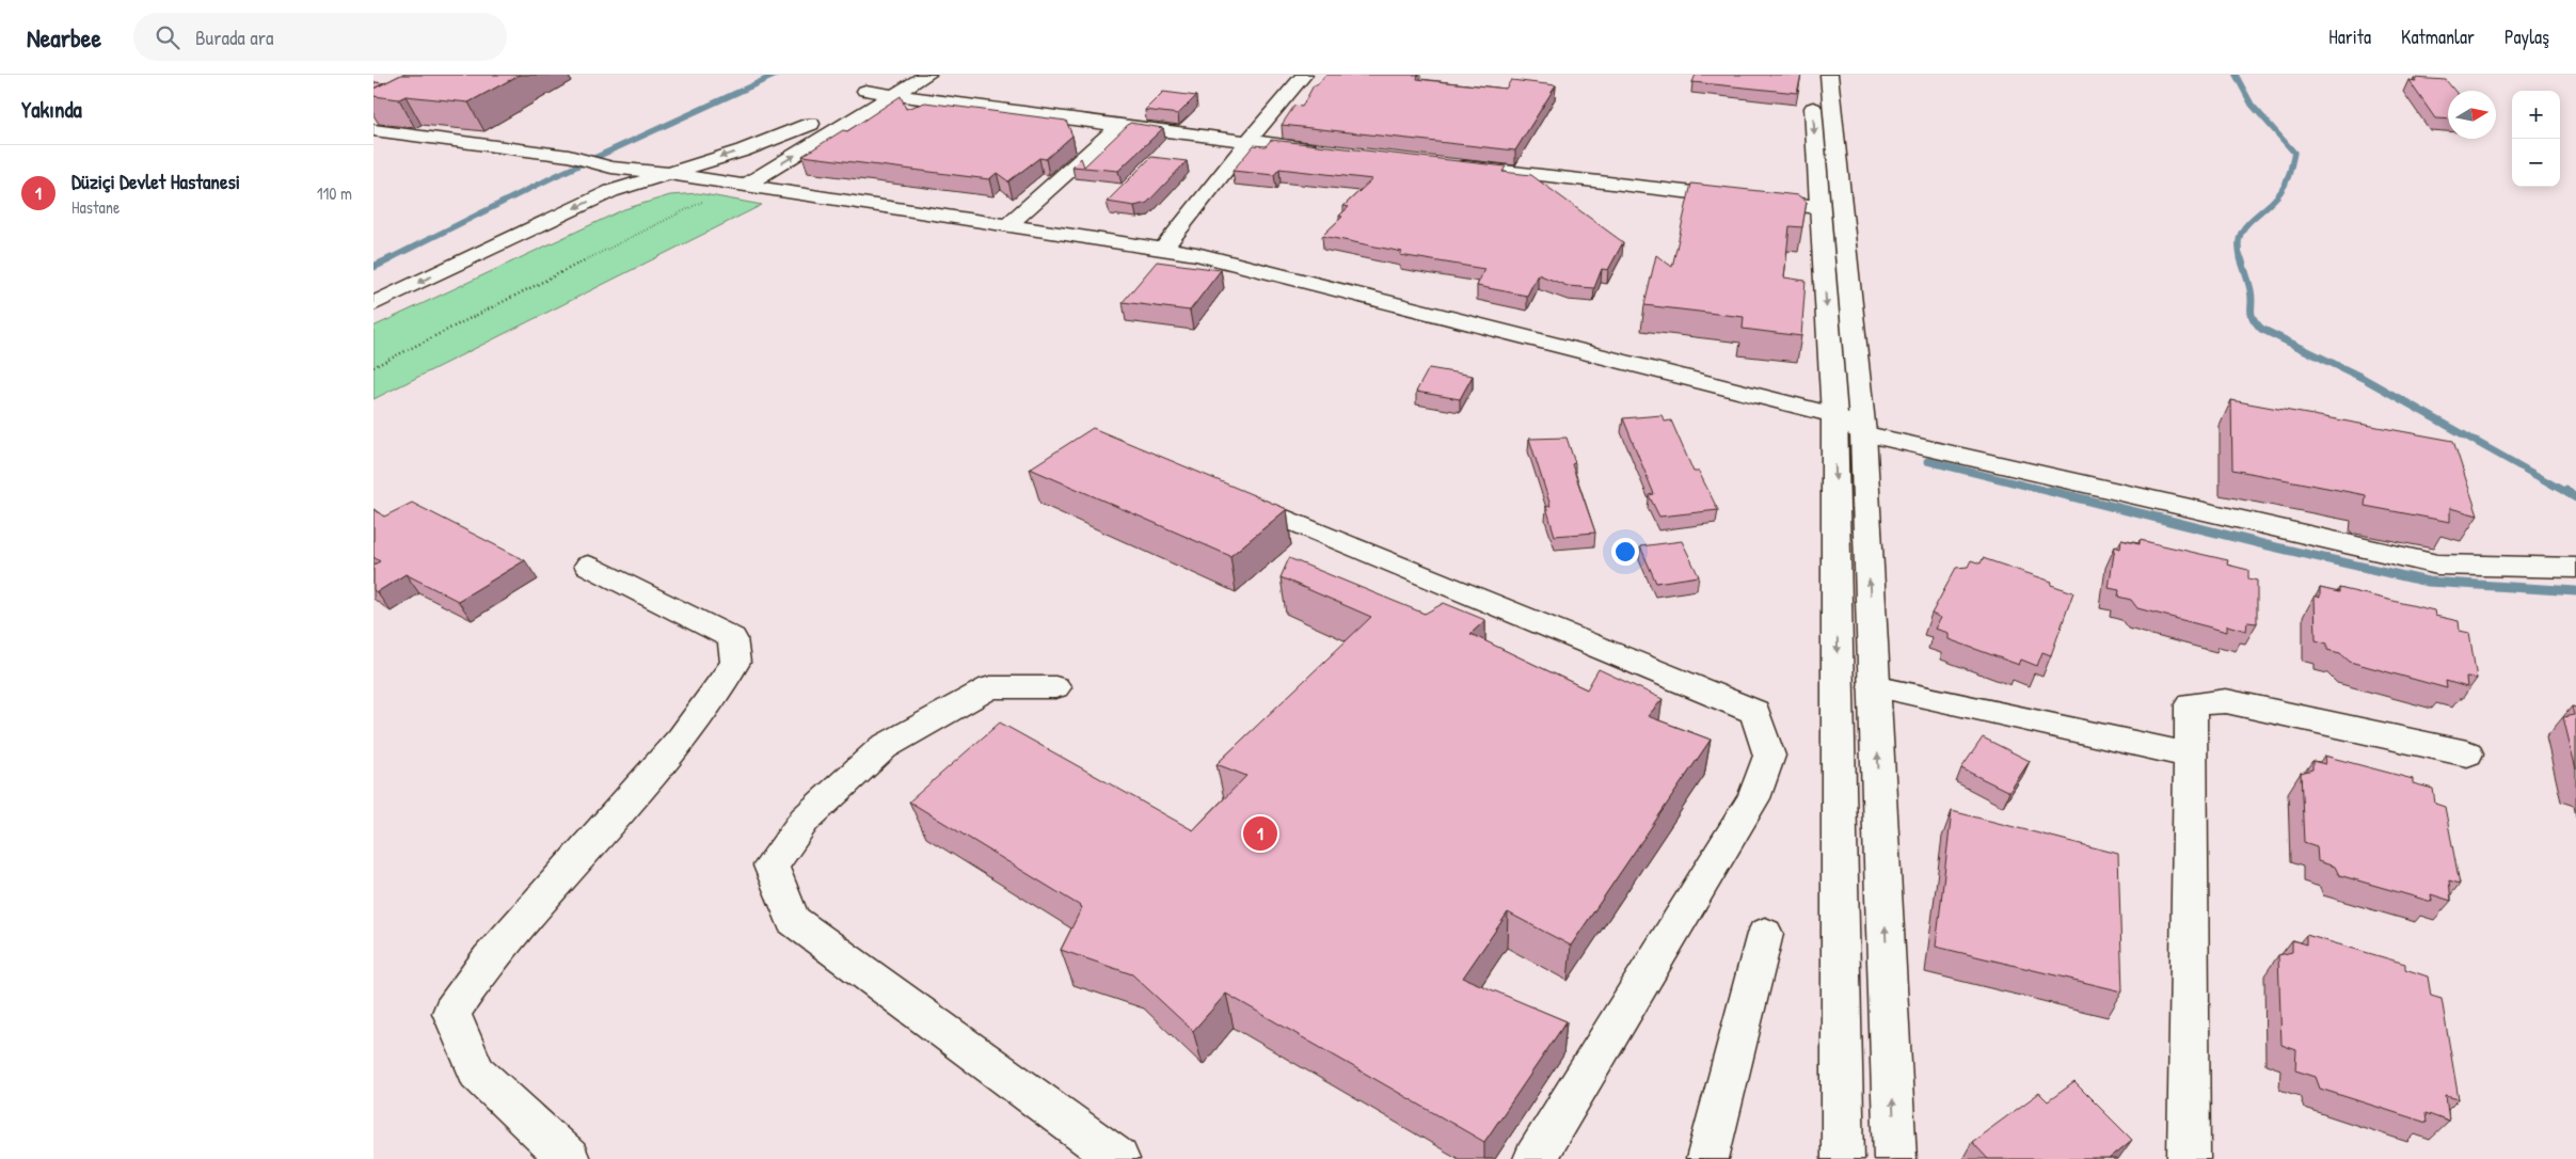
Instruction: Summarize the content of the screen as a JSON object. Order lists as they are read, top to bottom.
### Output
{
  "north": "right",
  "page": {
    "header": "Nearbee",
    "search": "Burada ara",
    "nav": ["Harita", "Katmanlar", "Paylaş"],
    "heading": "Yakında",
    "map_buttons": ["+", "−"],
    "list": [
      {
        "mark": "1",
        "name": "Düziçi Devlet Hastanesi",
        "note": "Hastane",
        "value": "110 m"
      }
    ],
    "pins": "1"
  }
}
